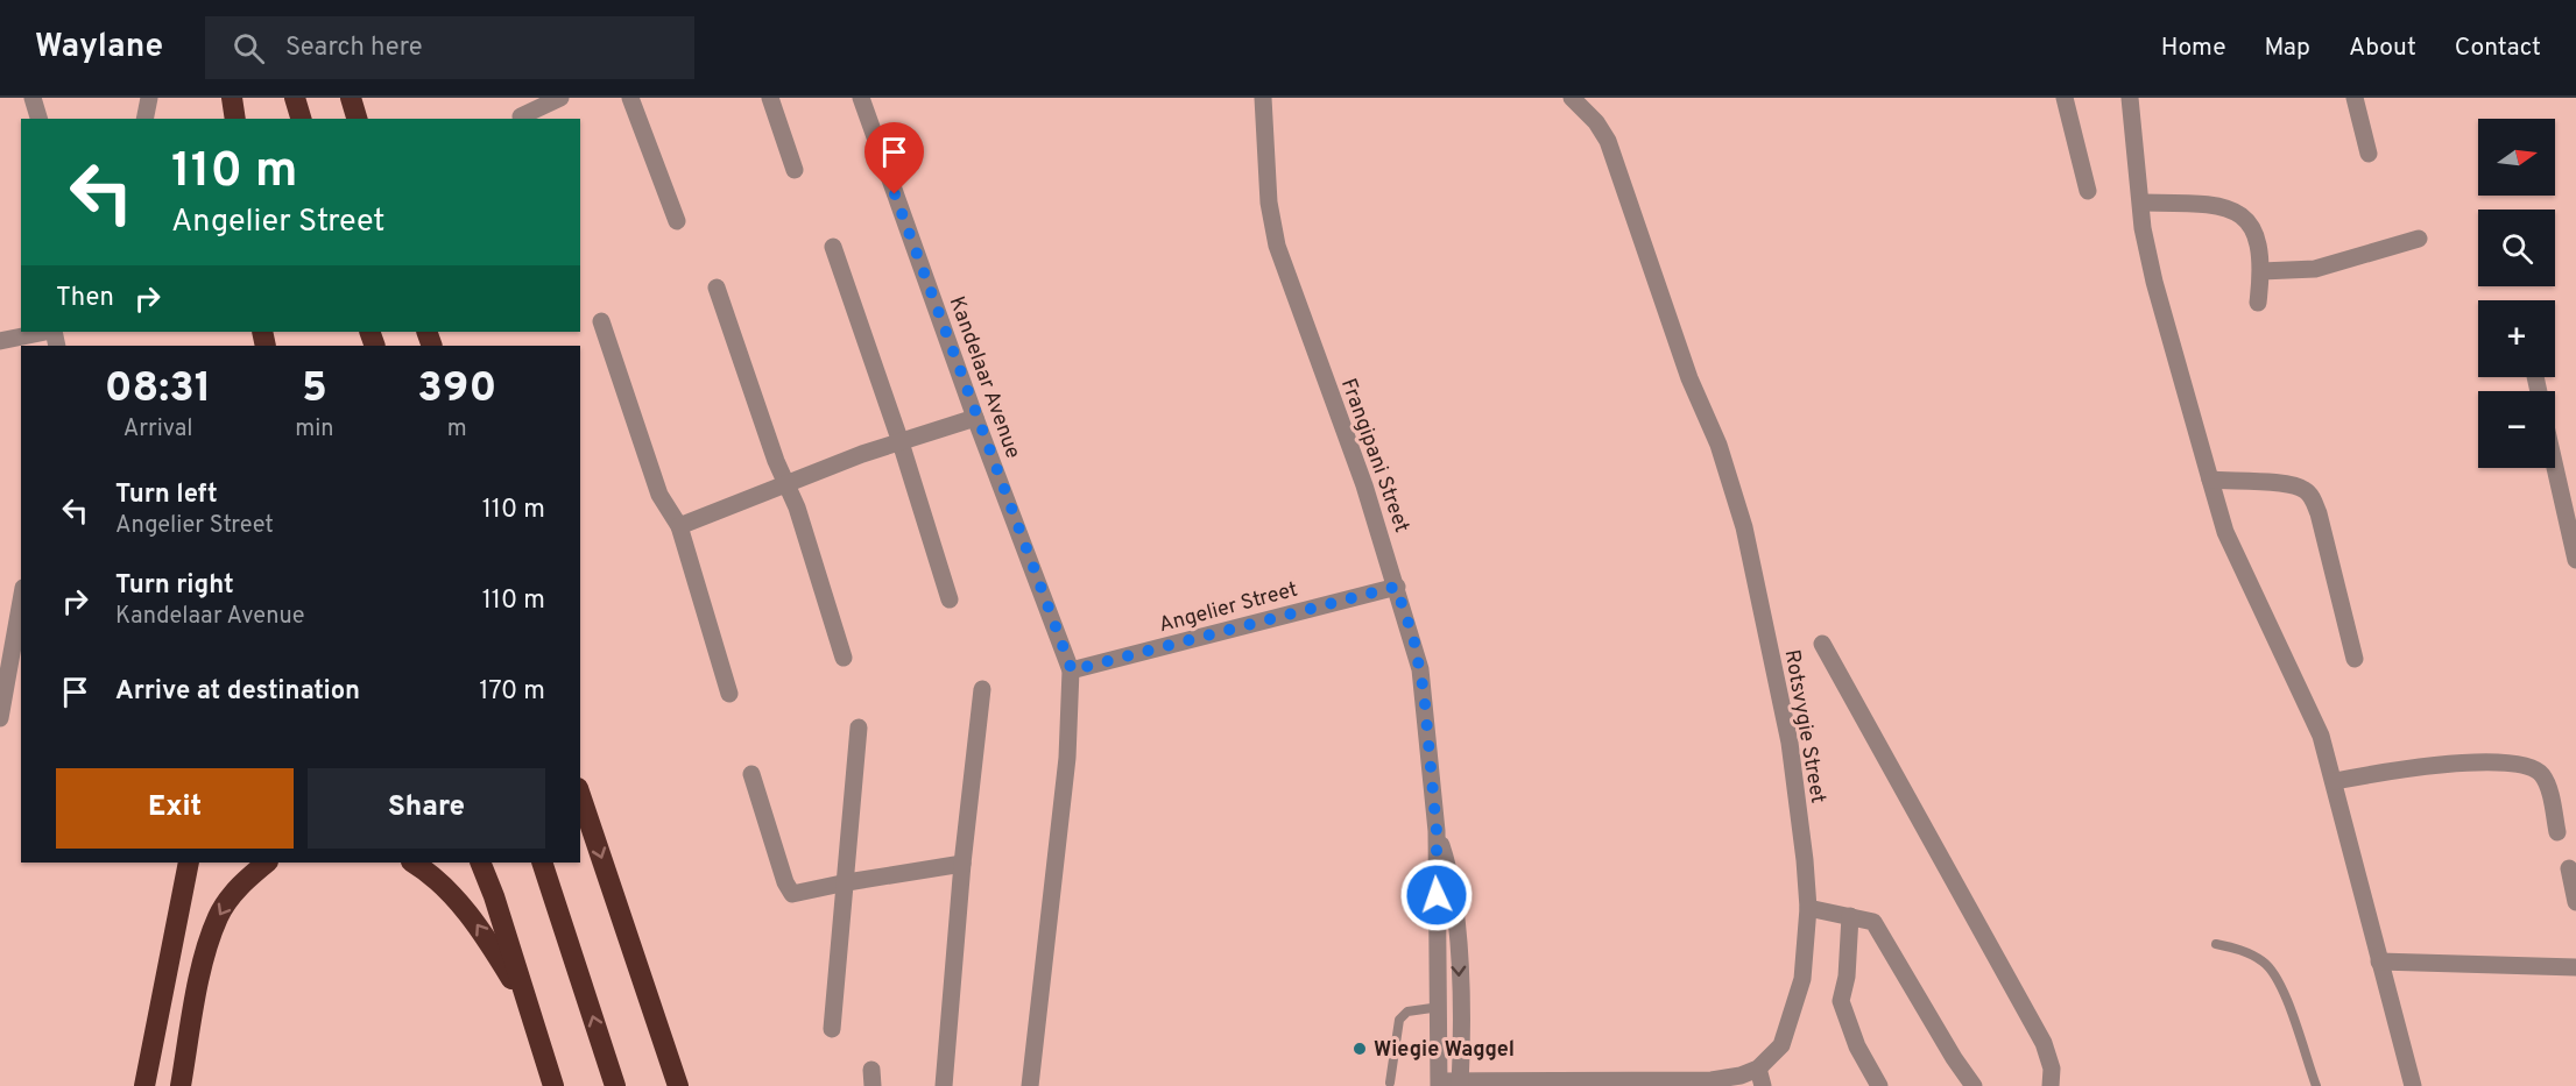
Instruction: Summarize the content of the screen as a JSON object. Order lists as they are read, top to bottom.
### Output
{
  "streets": {
    "street": [
      "Kandelaar Avenue",
      "Frangipani Street",
      "Angelier Street",
      "Rotsvygie Street"
    ]
  },
  "crossings": [
    ["Kandelaar Avenue", "Angelier Street"],
    ["Frangipani Street", "Angelier Street"],
    ["Frangipani Street", "Rotsvygie Street"]
  ],
  "places": ["Wiegie Waggel"],
  "north": "right",
  "page": {
    "header": "Waylane",
    "search": "Search here",
    "nav": [
      "Home",
      "Map",
      "About",
      "Contact"
    ],
    "map_buttons": ["+", "−"],
    "turn": ["110 m", "Angelier Street"],
    "then": "Then",
    "eta": [
      "08:31",
      "Arrival",
      "5",
      "min",
      "390",
      "m"
    ],
    "list": [
      {
        "name": "Turn left",
        "note": "Angelier Street",
        "value": "110 m"
      },
      {
        "name": "Turn right",
        "note": "Kandelaar Avenue",
        "value": "110 m"
      },
      {
        "name": "Arrive at destination",
        "value": "170 m"
      }
    ],
    "buttons": ["Exit", "Share"]
  }
}
